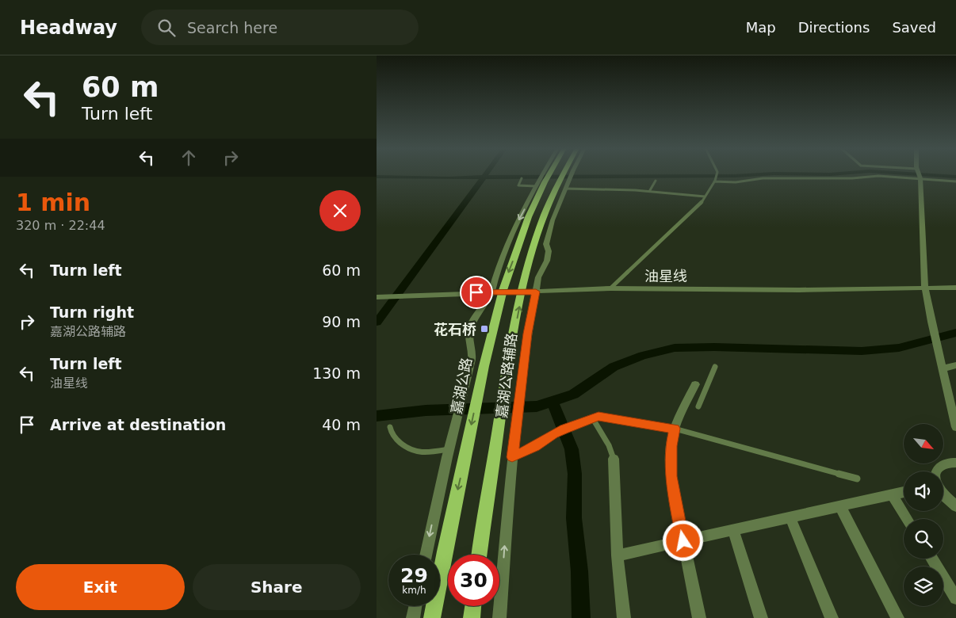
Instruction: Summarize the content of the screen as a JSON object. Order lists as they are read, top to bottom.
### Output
{
  "streets": {
    "main road": ["嘉湖公路"],
    "street": ["油星线", "嘉湖公路辅路"]
  },
  "crossings": [
    ["油星线", "嘉湖公路辅路"],
    ["油星线", "嘉湖公路"]
  ],
  "places": {
    "transit": ["花石桥"]
  },
  "north": "bottom right",
  "page": {
    "header": "Headway",
    "search": "Search here",
    "nav": ["Map", "Directions", "Saved"],
    "turn": ["60 m", "Turn left"],
    "heading": ["1 min", "320 m · 22:44"],
    "list": [
      {
        "name": "Turn left",
        "value": "60 m"
      },
      {
        "name": "Turn right",
        "note": "嘉湖公路辅路",
        "value": "90 m"
      },
      {
        "name": "Turn left",
        "note": "油星线",
        "value": "130 m"
      },
      {
        "name": "Arrive at destination",
        "value": "40 m"
      }
    ],
    "speed": "29 km/h",
    "limit": "30",
    "buttons": ["Exit", "Share"]
  }
}
